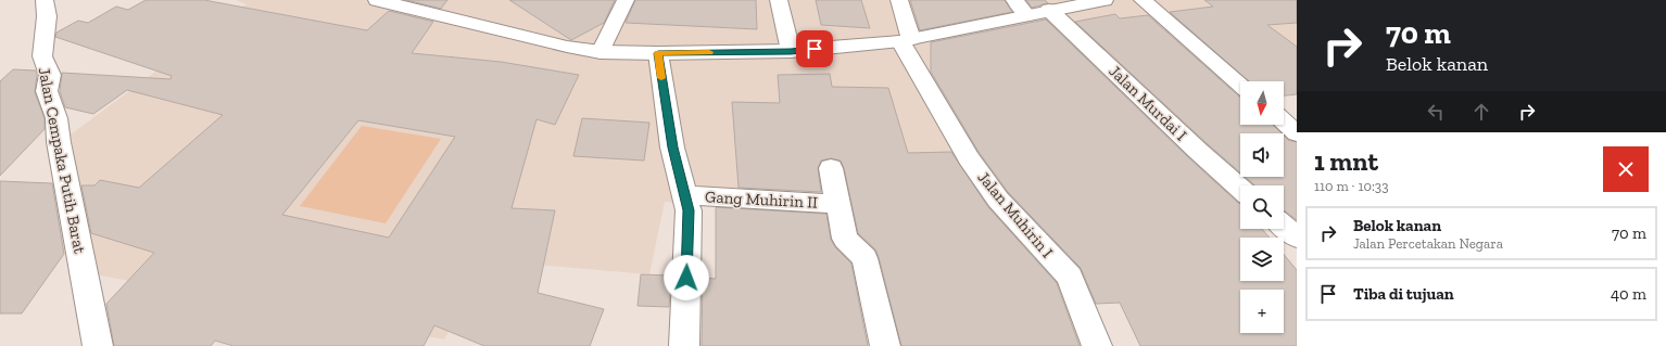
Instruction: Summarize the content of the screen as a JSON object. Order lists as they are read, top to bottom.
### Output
{
  "streets": {
    "street": [
      "Jalan Murdai I",
      "Jalan Cempaka Putih Barat",
      "Gang Muhirin II",
      "Jalan Muhirin I"
    ]
  },
  "north": "bottom",
  "page": {
    "turn": ["70 m", "Belok kanan"],
    "map_buttons": "+",
    "heading": ["1 mnt", "110 m · 10:33"],
    "list": [
      {
        "name": "Belok kanan",
        "note": "Jalan Percetakan Negara",
        "value": "70 m"
      },
      {
        "name": "Tiba di tujuan",
        "value": "40 m"
      }
    ]
  }
}
